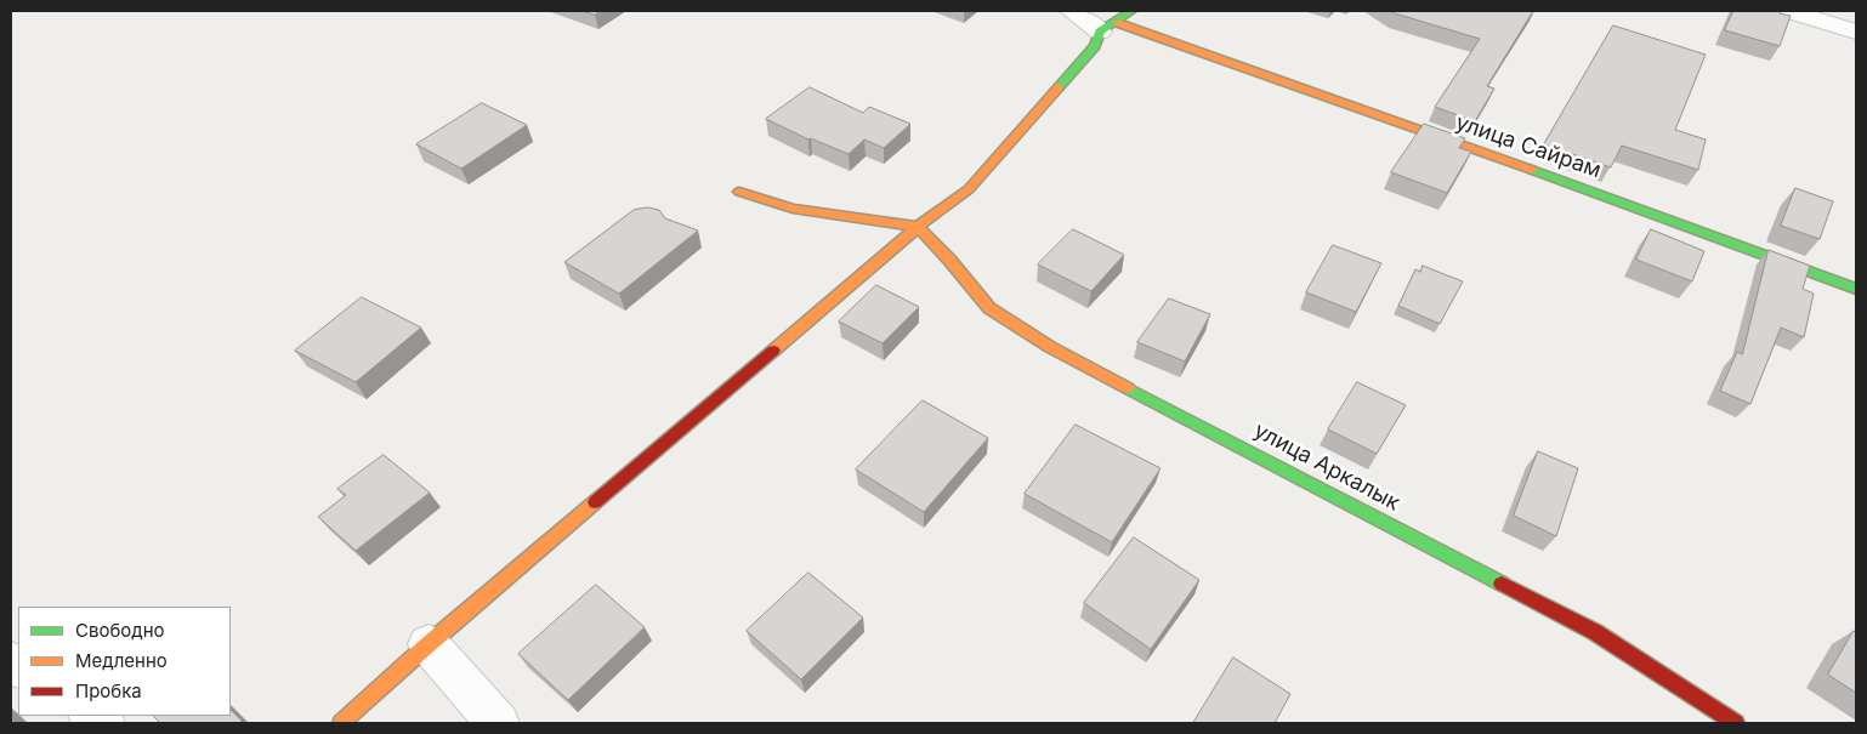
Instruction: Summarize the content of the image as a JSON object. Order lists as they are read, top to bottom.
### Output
{
  "streets": {
    "street": ["улица Сайрам", "улица Аркалык"]
  },
  "legend": ["Свободно", "Медленно", "Пробка"]
}
